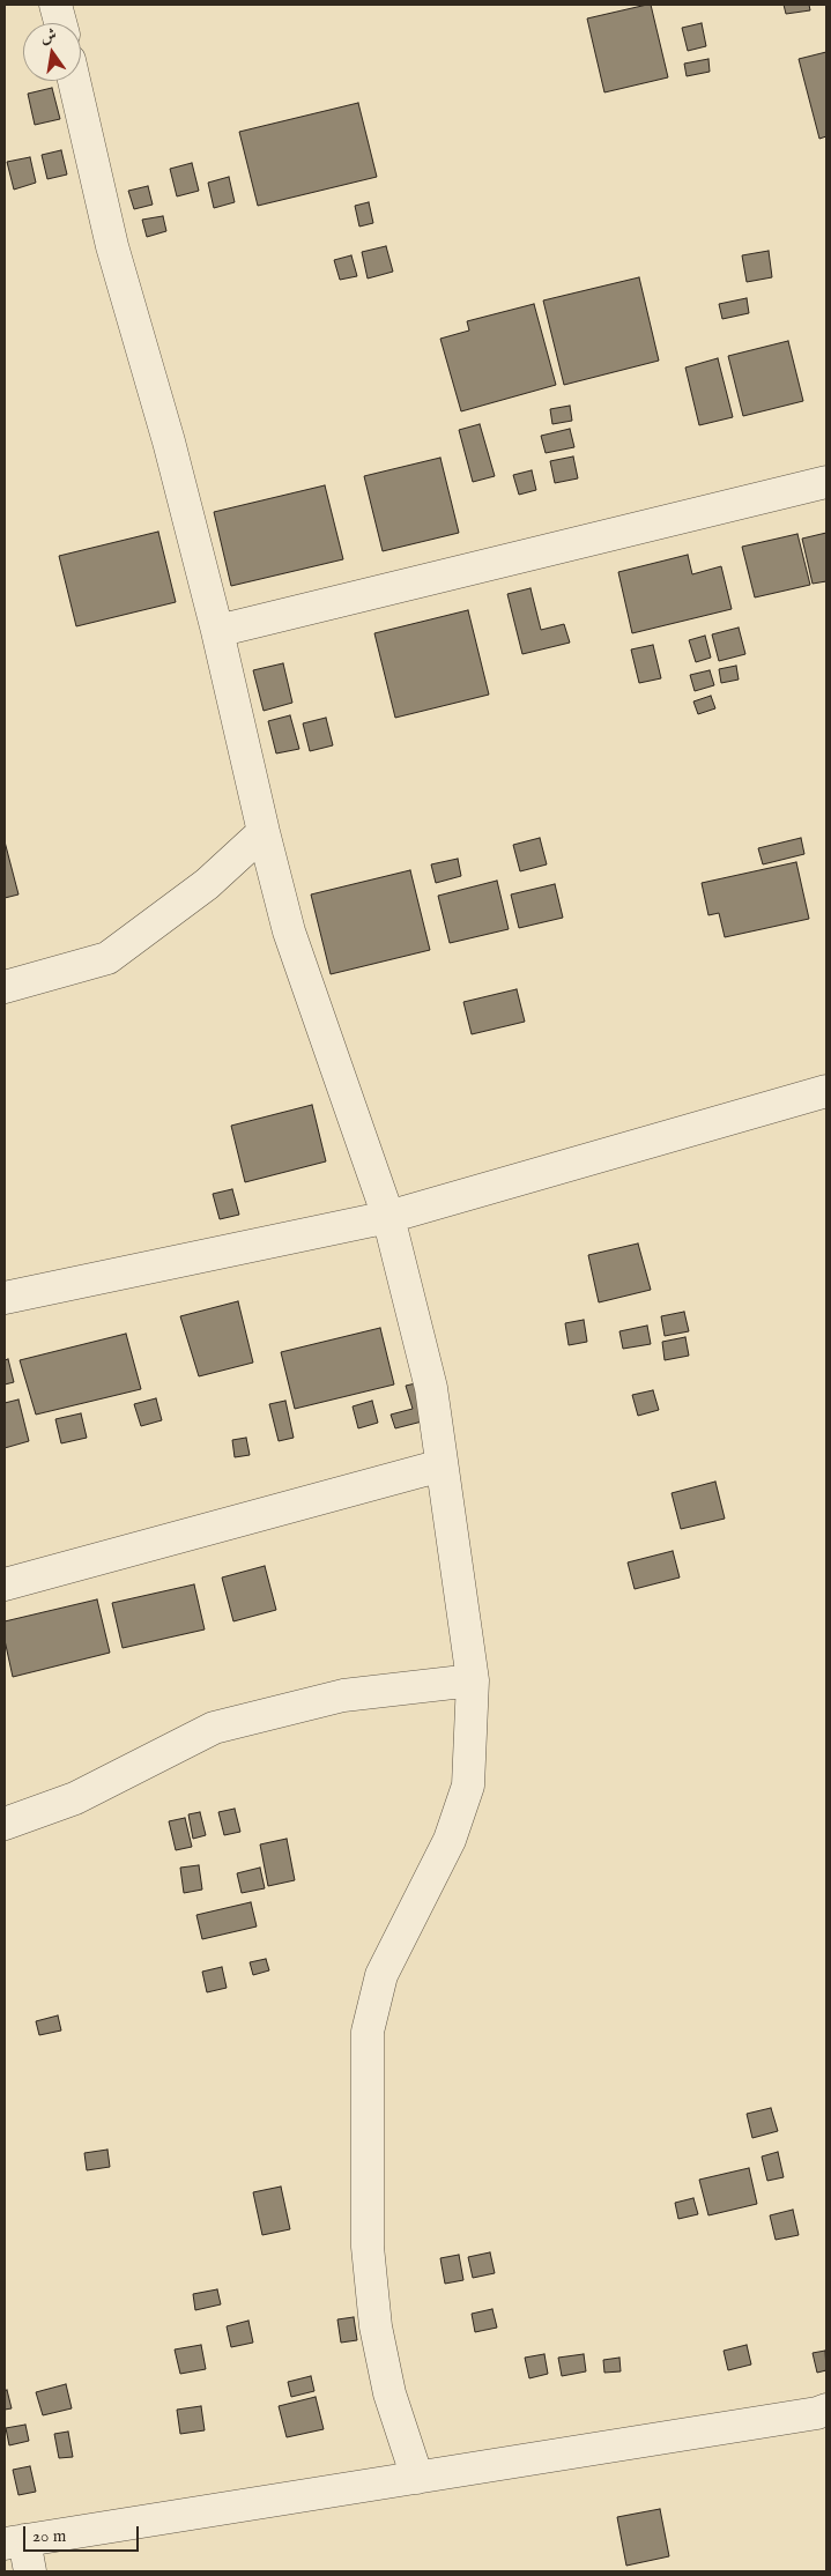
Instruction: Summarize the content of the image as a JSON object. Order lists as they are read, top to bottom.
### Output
{
  "scale_bar": "20 m",
  "north": "top"
}
